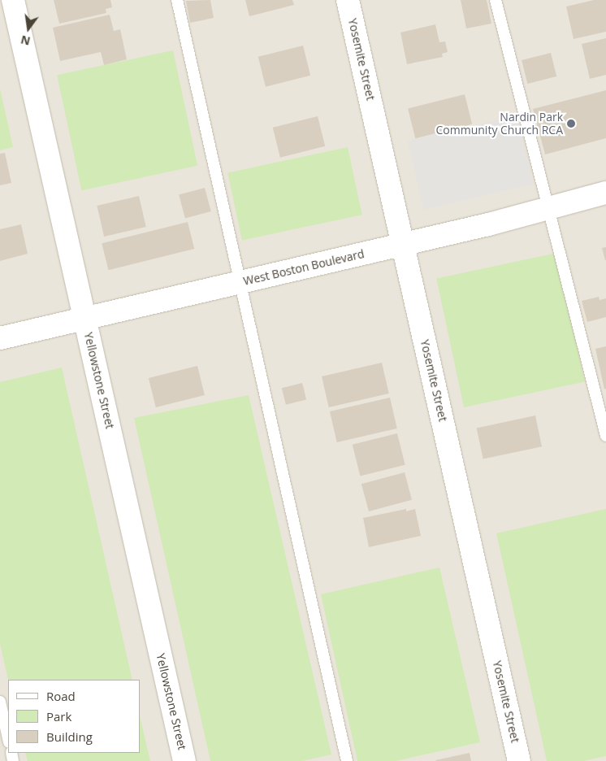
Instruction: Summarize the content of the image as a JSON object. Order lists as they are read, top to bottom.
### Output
{
  "streets": {
    "street": ["Yosemite Street", "West Boston Boulevard", "Yellowstone Street"]
  },
  "crossings": [
    ["Yosemite Street", "West Boston Boulevard"],
    ["West Boston Boulevard", "Yellowstone Street"]
  ],
  "places": ["Nardin Park Community Church RCA"],
  "legend": ["Road", "Park", "Building"],
  "north": "bottom"
}
